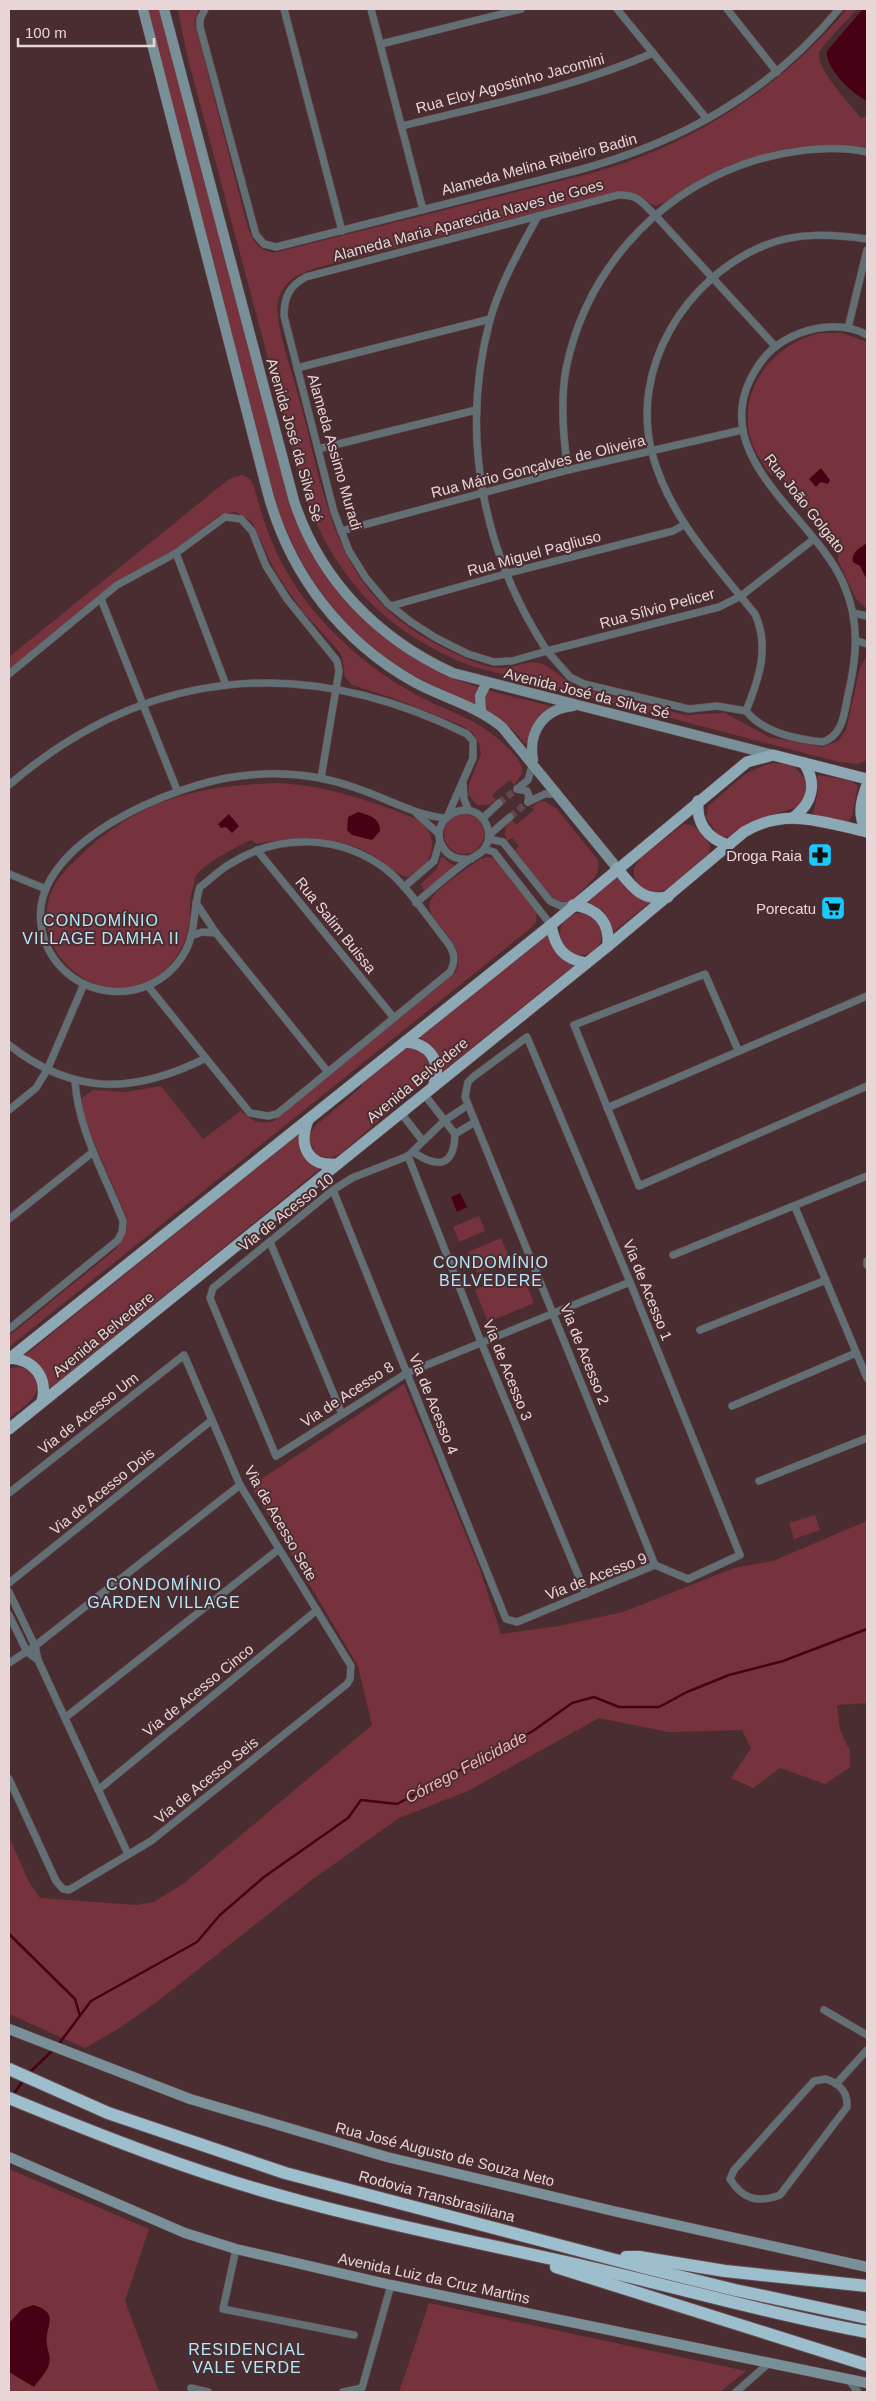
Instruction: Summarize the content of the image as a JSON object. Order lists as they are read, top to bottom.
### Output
{
  "streets": {
    "highway": ["Rodovia Transbrasiliana"],
    "main road": [
      "Avenida José da Silva Sé",
      "Avenida Belvedere",
      "Rua José Augusto de Souza Neto",
      "Avenida Luiz da Cruz Martins"
    ],
    "street": [
      "Rua Eloy Agostinho Jacomini",
      "Alameda Melina Ribeiro Badin",
      "Alameda Maria Aparecida Naves de Goes",
      "Alameda Assimo Muradi",
      "Rua Mário Gonçalves de Oliveira",
      "Rua João Golgato",
      "Rua Miguel Pagliuso",
      "Rua Sílvio Pelicer",
      "Rua Salim Buissa",
      "Via de Acesso 10",
      "Via de Acesso 1",
      "Via de Acesso 2",
      "Via de Acesso 3",
      "Via de Acesso 8",
      "Via de Acesso 4",
      "Via de Acesso Um",
      "Via de Acesso Dois",
      "Via de Acesso Sete",
      "Via de Acesso 9",
      "Via de Acesso Cinco",
      "Via de Acesso Seis"
    ]
  },
  "crossings": [
    ["Alameda Maria Aparecida Naves de Goes", "Alameda Assimo Muradi"],
    ["Alameda Maria Aparecida Naves de Goes", "Rua João Golgato"],
    ["Alameda Assimo Muradi", "Rua Mário Gonçalves de Oliveira"],
    ["Alameda Assimo Muradi", "Rua Miguel Pagliuso"],
    ["Alameda Assimo Muradi", "Rua Sílvio Pelicer"],
    ["Rua Mário Gonçalves de Oliveira", "Rua João Golgato"],
    ["Rua João Golgato", "Rua Sílvio Pelicer"],
    ["Via de Acesso 10", "Via de Acesso 3"],
    ["Via de Acesso 10", "Via de Acesso 8"],
    ["Via de Acesso 10", "Via de Acesso 4"],
    ["Via de Acesso 1", "Via de Acesso 2"],
    ["Via de Acesso 1", "Via de Acesso 8"],
    ["Via de Acesso 1", "Via de Acesso 9"],
    ["Via de Acesso 2", "Via de Acesso 8"],
    ["Via de Acesso 2", "Via de Acesso 9"],
    ["Via de Acesso 3", "Via de Acesso 8"],
    ["Via de Acesso 3", "Via de Acesso 9"],
    ["Via de Acesso 8", "Via de Acesso 4"],
    ["Via de Acesso 4", "Via de Acesso 9"],
    ["Via de Acesso Um", "Via de Acesso Sete"],
    ["Via de Acesso Dois", "Via de Acesso Sete"],
    ["Via de Acesso Sete", "Via de Acesso Cinco"],
    ["Via de Acesso Sete", "Via de Acesso Seis"]
  ],
  "districts": [
    "CONDOMÍNIO VILLAGE DAMHA II",
    "CONDOMÍNIO BELVEDERE",
    "CONDOMÍNIO GARDEN VILLAGE",
    "RESIDENCIAL VALE VERDE"
  ],
  "water": ["Córrego Felicidade"],
  "places": {
    "pharmacy": ["Droga Raia"],
    "supermarket": ["Porecatu"]
  },
  "scale_bar": "100 m"
}
